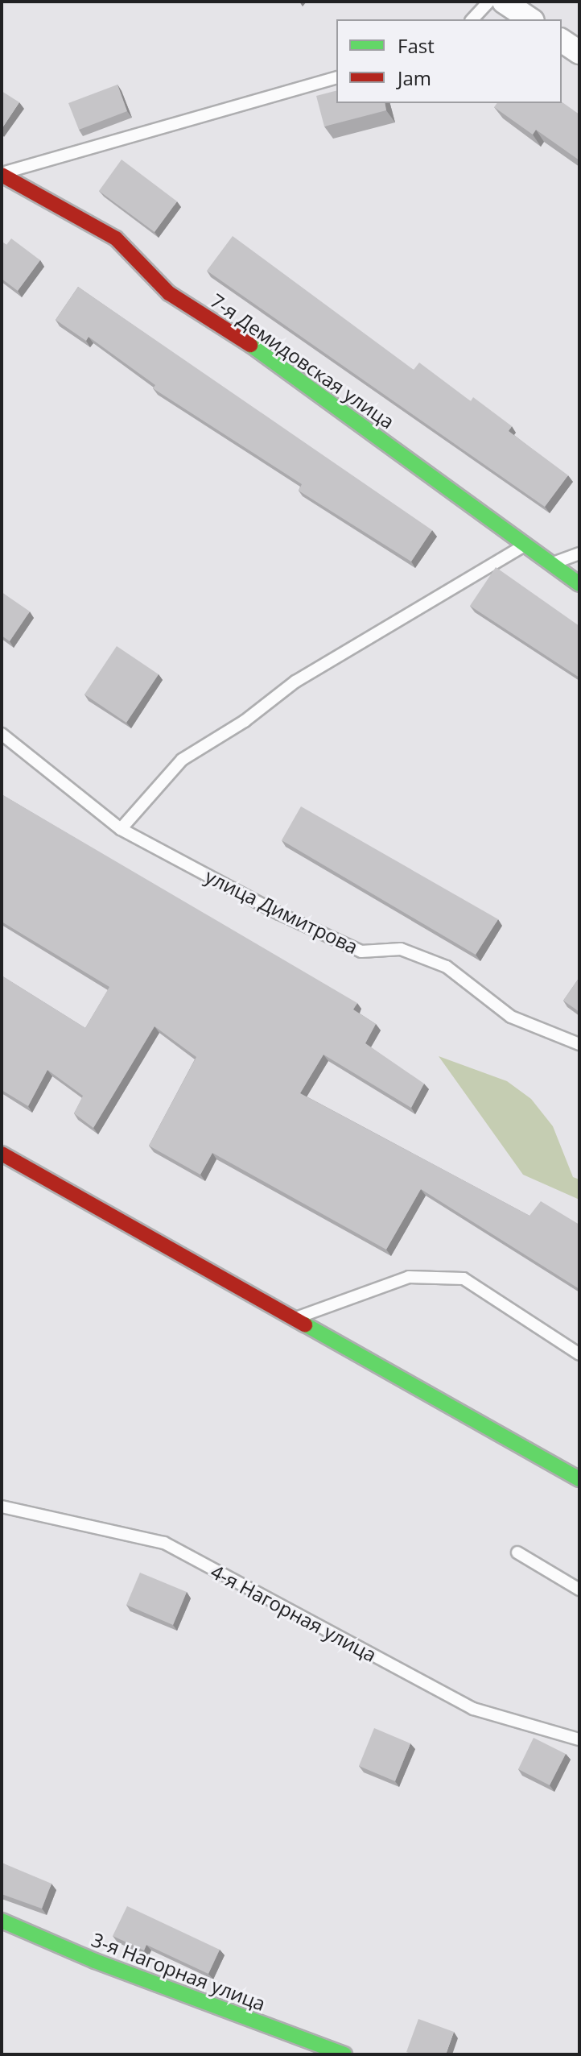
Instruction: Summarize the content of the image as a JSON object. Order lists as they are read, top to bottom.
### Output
{
  "streets": {
    "street": ["7-я Демидовская улица", "3-я Нагорная улица"],
    "lane": ["улица Димитрова", "4-я Нагорная улица"]
  },
  "legend": ["Fast", "Jam"]
}
